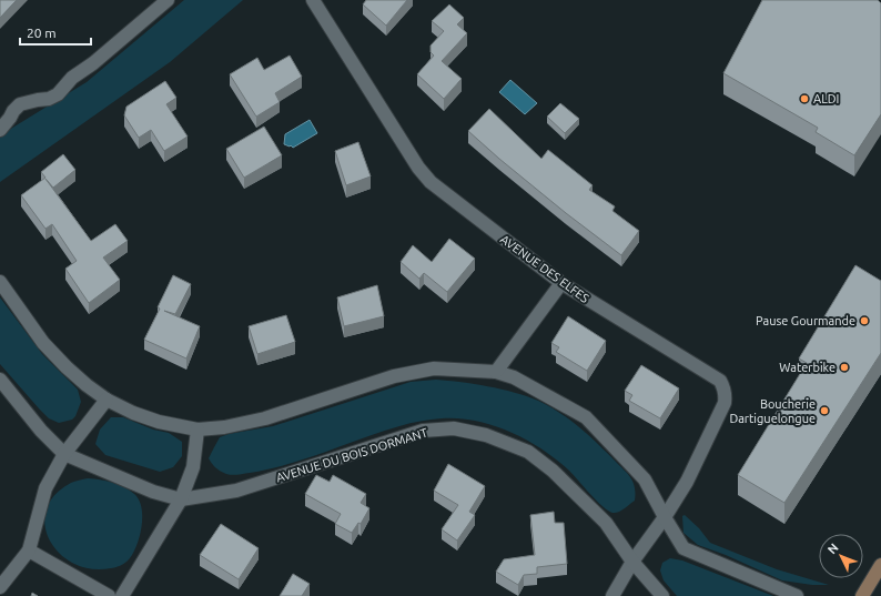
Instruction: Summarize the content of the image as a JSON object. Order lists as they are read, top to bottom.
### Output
{
  "streets": {
    "street": ["AVENUE DES ELFES", "AVENUE DU BOIS DORMANT"]
  },
  "places": [
    "ALDI",
    "Pause Gourmande",
    "Waterbike",
    "Boucherie Dartiguelongue"
  ],
  "scale_bar": "20 m",
  "north": "top left"
}
